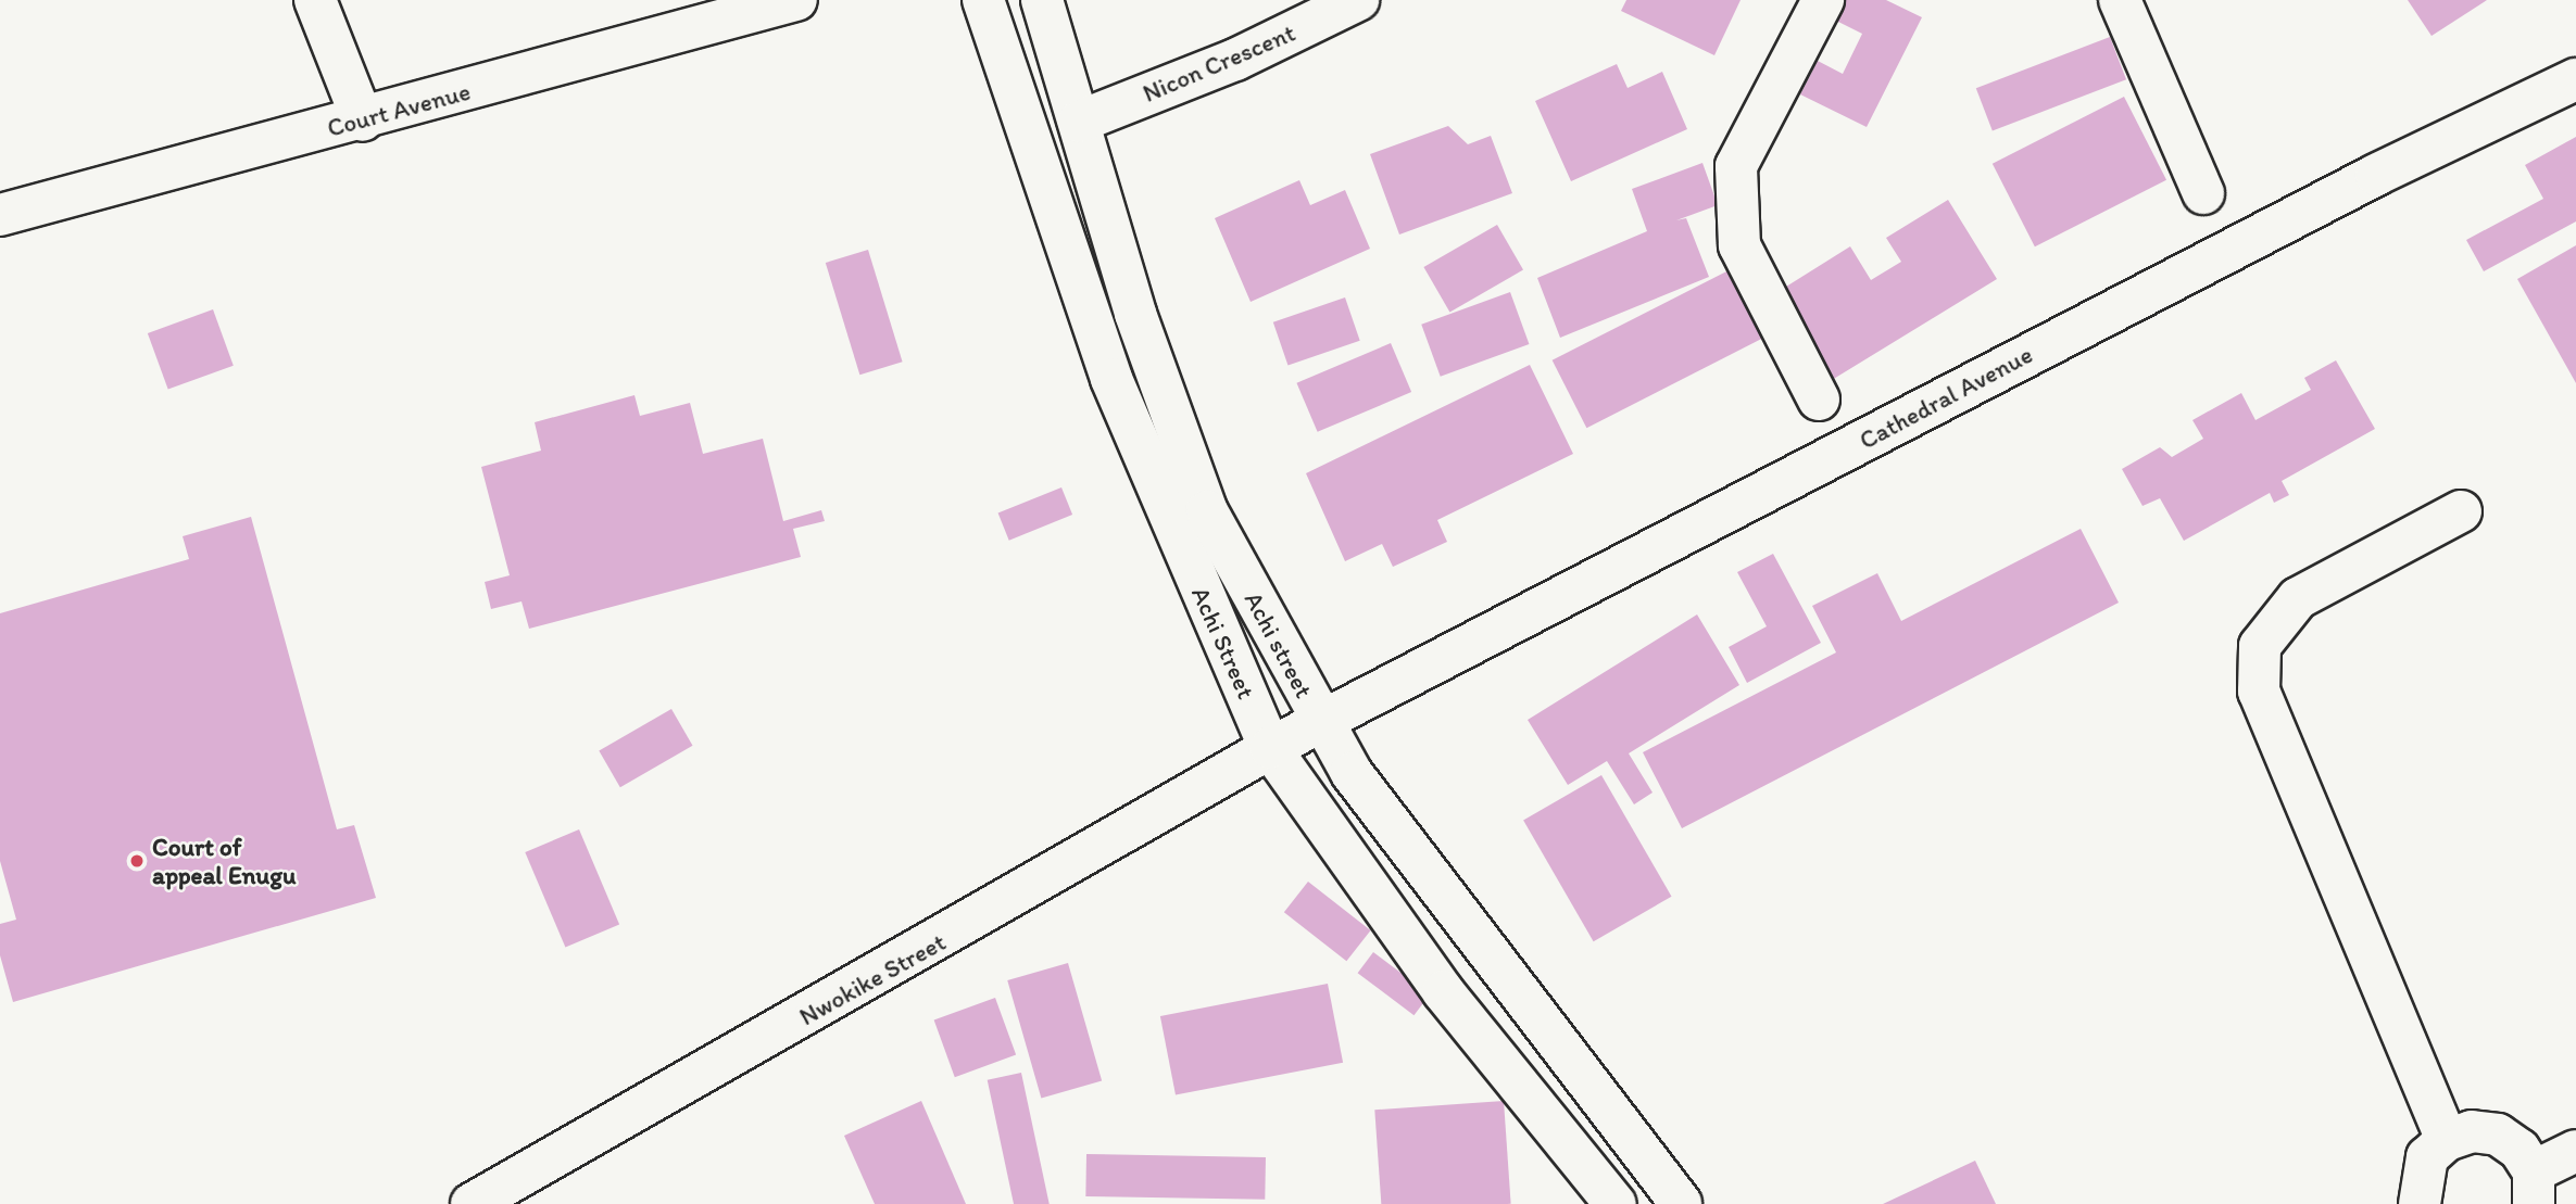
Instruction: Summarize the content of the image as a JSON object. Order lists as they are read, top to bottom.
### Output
{
  "streets": {
    "street": [
      "Nicon Crescent",
      "Court Avenue",
      "Cathedral Avenue",
      "Achi Street",
      "Achi street",
      "Nwokike Street"
    ]
  },
  "crossings": [
    ["Nicon Crescent", "Achi street"],
    ["Cathedral Avenue", "Achi Street"],
    ["Cathedral Avenue", "Achi street"],
    ["Cathedral Avenue", "Nwokike Street"],
    ["Achi Street", "Nwokike Street"]
  ],
  "places": ["Court of appeal Enugu"]
}
